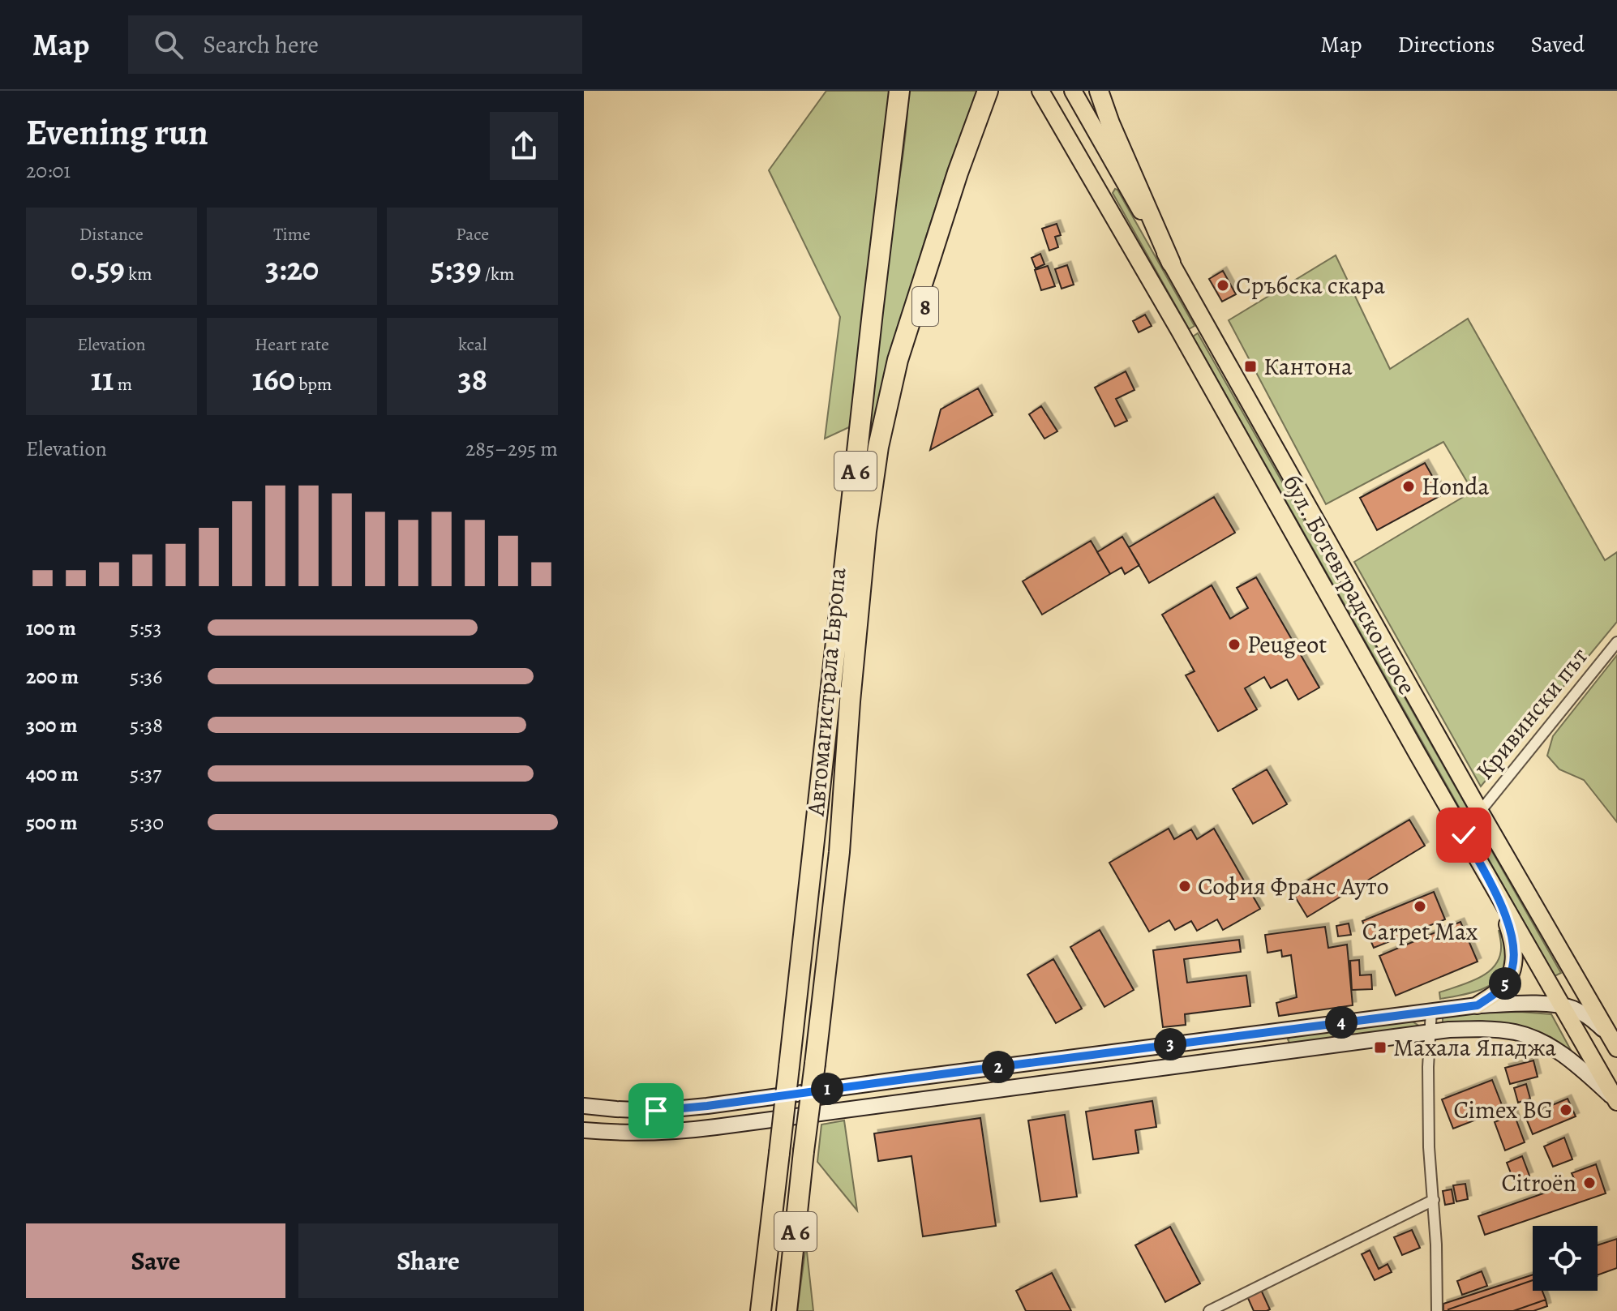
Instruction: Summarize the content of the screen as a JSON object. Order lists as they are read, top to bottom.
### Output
{
  "streets": {
    "highway": ["8", "A 6", "Автомагистрала Европа"],
    "main road": ["бул. Ботевградско шосе"],
    "street": ["Кривински път"]
  },
  "crossings": [
    ["8", "A 6"],
    ["бул. Ботевградско шосе", "Кривински път"]
  ],
  "places": {
    "other": [
      "Сръбска скара",
      "Honda",
      "Peugeot",
      "София Франс Ауто",
      "Carpet Max",
      "Cimex BG",
      "Citroën"
    ],
    "transit": ["Кантона", "Махала Япаджа"]
  },
  "page": {
    "header": "Map",
    "search": "Search here",
    "nav": ["Map", "Directions", "Saved"],
    "heading": ["Evening run", "20:01"],
    "stats": [
      ["Distance", "0.59 km"],
      ["Time", "3:20"],
      ["Pace", "5:39 /km"],
      ["Elevation", "11 m"],
      ["Heart rate", "160 bpm"],
      ["kcal", "38"]
    ],
    "chart": ["Elevation", "285–295 m"],
    "list": [
      {
        "name": "100 m",
        "note": "5:53"
      },
      {
        "name": "200 m",
        "note": "5:36"
      },
      {
        "name": "300 m",
        "note": "5:38"
      },
      {
        "name": "400 m",
        "note": "5:37"
      },
      {
        "name": "500 m",
        "note": "5:30"
      }
    ],
    "pins": [
      "5",
      "4",
      "3",
      "2",
      "1"
    ],
    "buttons": ["Save", "Share"]
  }
}
